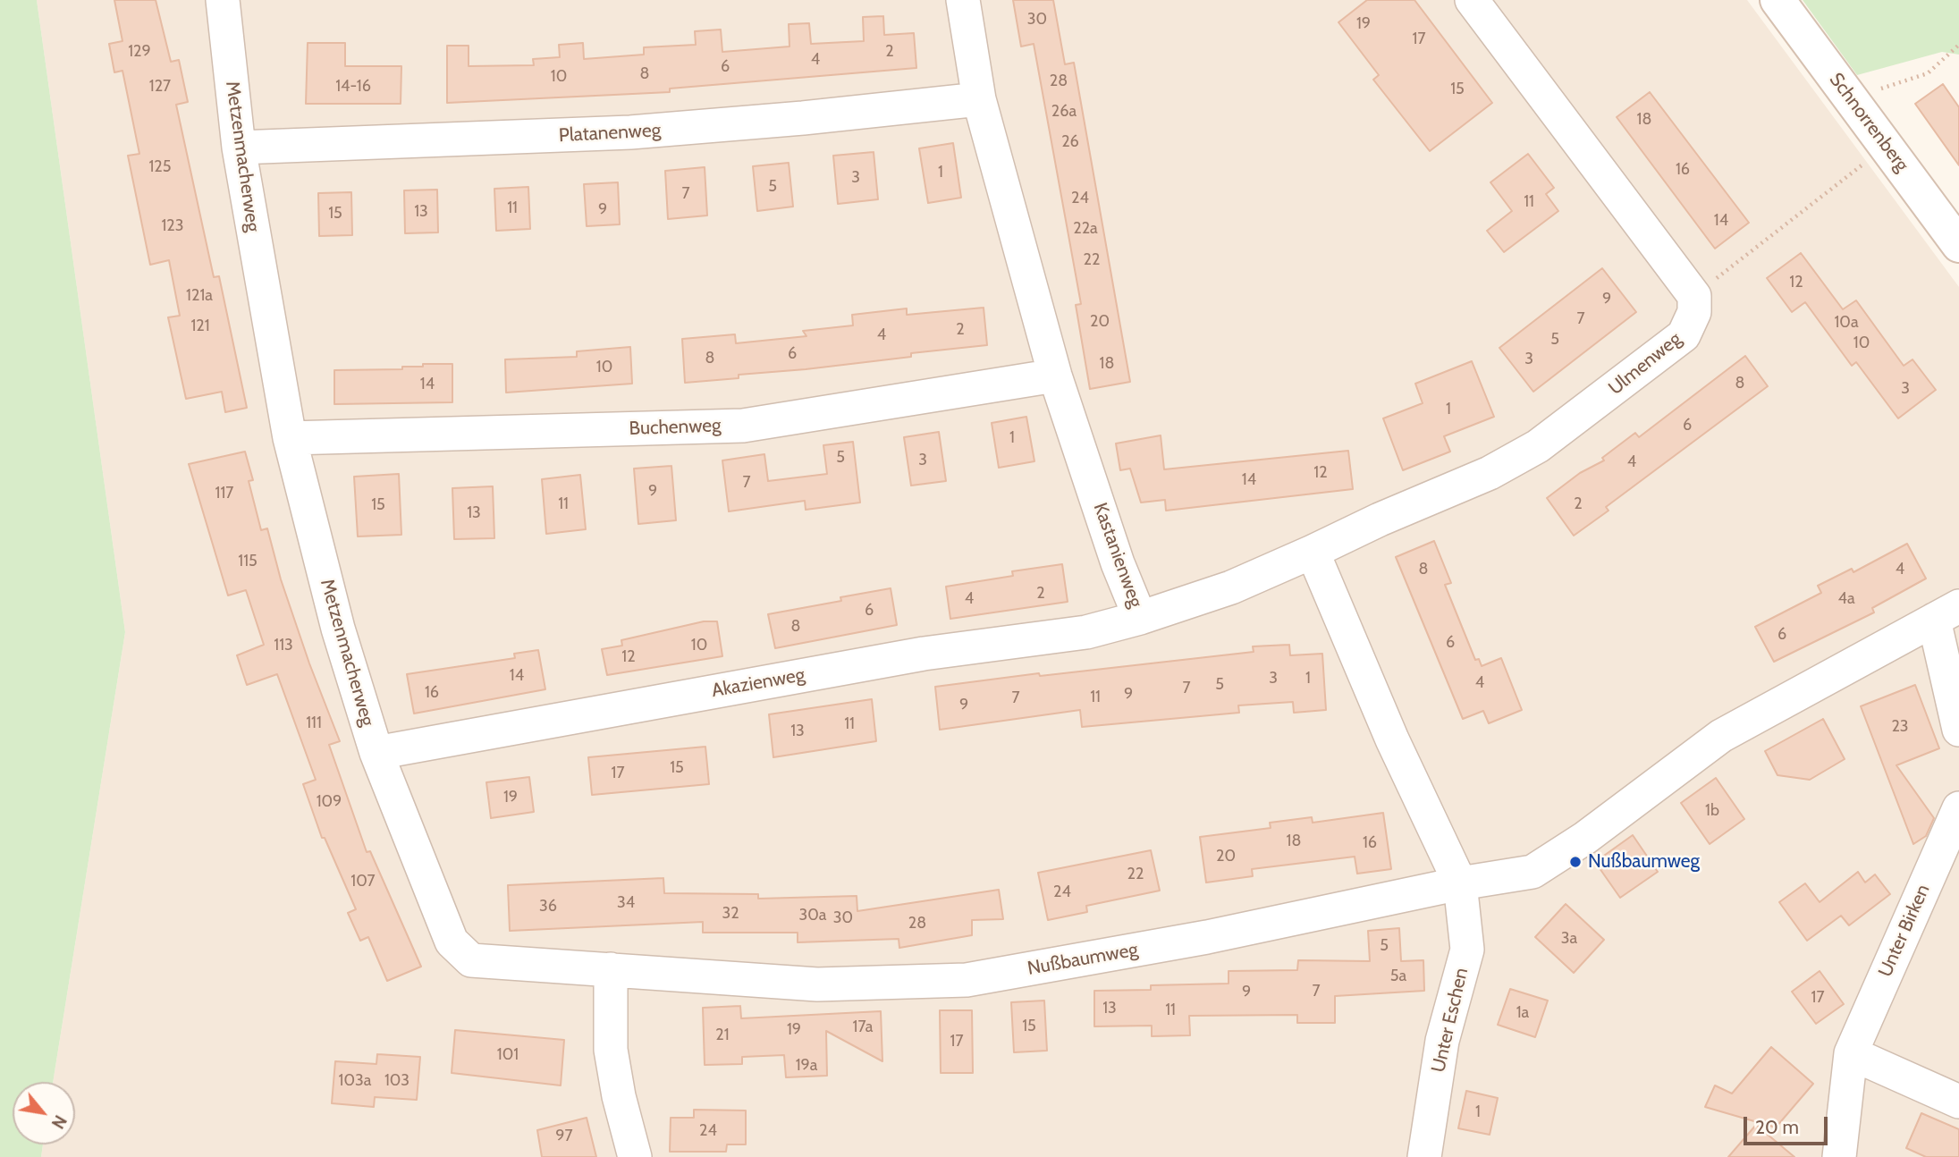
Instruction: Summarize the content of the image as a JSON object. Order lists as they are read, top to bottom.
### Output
{
  "streets": {
    "main road": ["Schnorrenberg"],
    "street": [
      "Platanenweg",
      "Metzenmacherweg",
      "Ulmenweg",
      "Buchenweg",
      "Kastanienweg",
      "Akazienweg",
      "Unter Birken",
      "Nußbaumweg",
      "Unter Eschen"
    ]
  },
  "crossings": [
    ["Platanenweg", "Metzenmacherweg"],
    ["Platanenweg", "Kastanienweg"],
    ["Metzenmacherweg", "Buchenweg"],
    ["Metzenmacherweg", "Akazienweg"],
    ["Metzenmacherweg", "Nußbaumweg"],
    ["Ulmenweg", "Kastanienweg"],
    ["Buchenweg", "Kastanienweg"],
    ["Kastanienweg", "Akazienweg"],
    ["Nußbaumweg", "Unter Eschen"]
  ],
  "places": ["Nußbaumweg"],
  "house_numbers": [
    "30",
    "19",
    "17",
    "129",
    "2",
    "4",
    "6",
    "8",
    "10",
    "28",
    "127",
    "14-16",
    "15",
    "26a",
    "18",
    "26",
    "125",
    "16",
    "1",
    "3",
    "5",
    "7",
    "24",
    "11",
    "11",
    "9",
    "13",
    "15",
    "14",
    "123",
    "22a",
    "22",
    "12",
    "121a",
    "9",
    "7",
    "20",
    "10a",
    "121",
    "2",
    "4",
    "5",
    "10",
    "6",
    "8",
    "3",
    "18",
    "10",
    "8",
    "14",
    "3",
    "1",
    "6",
    "1",
    "5",
    "3",
    "4",
    "12",
    "14",
    "7",
    "9",
    "117",
    "11",
    "2",
    "15",
    "13",
    "115",
    "8",
    "4",
    "2",
    "4",
    "4a",
    "6",
    "8",
    "6",
    "6",
    "113",
    "10",
    "12",
    "14",
    "3",
    "1",
    "4",
    "5",
    "7",
    "16",
    "9",
    "11",
    "7",
    "9",
    "111",
    "11",
    "23",
    "13",
    "15",
    "17",
    "19",
    "109",
    "1b",
    "18",
    "16",
    "20",
    "22",
    "107",
    "24",
    "34",
    "36",
    "32",
    "30a",
    "30",
    "28",
    "3a",
    "5",
    "5a",
    "7",
    "9",
    "17",
    "13",
    "11",
    "1a",
    "15",
    "17a",
    "19",
    "21",
    "17",
    "101",
    "19a",
    "103a",
    "103",
    "1",
    "24",
    "97"
  ],
  "scale_bar": "20 m",
  "north": "bottom right"
}
